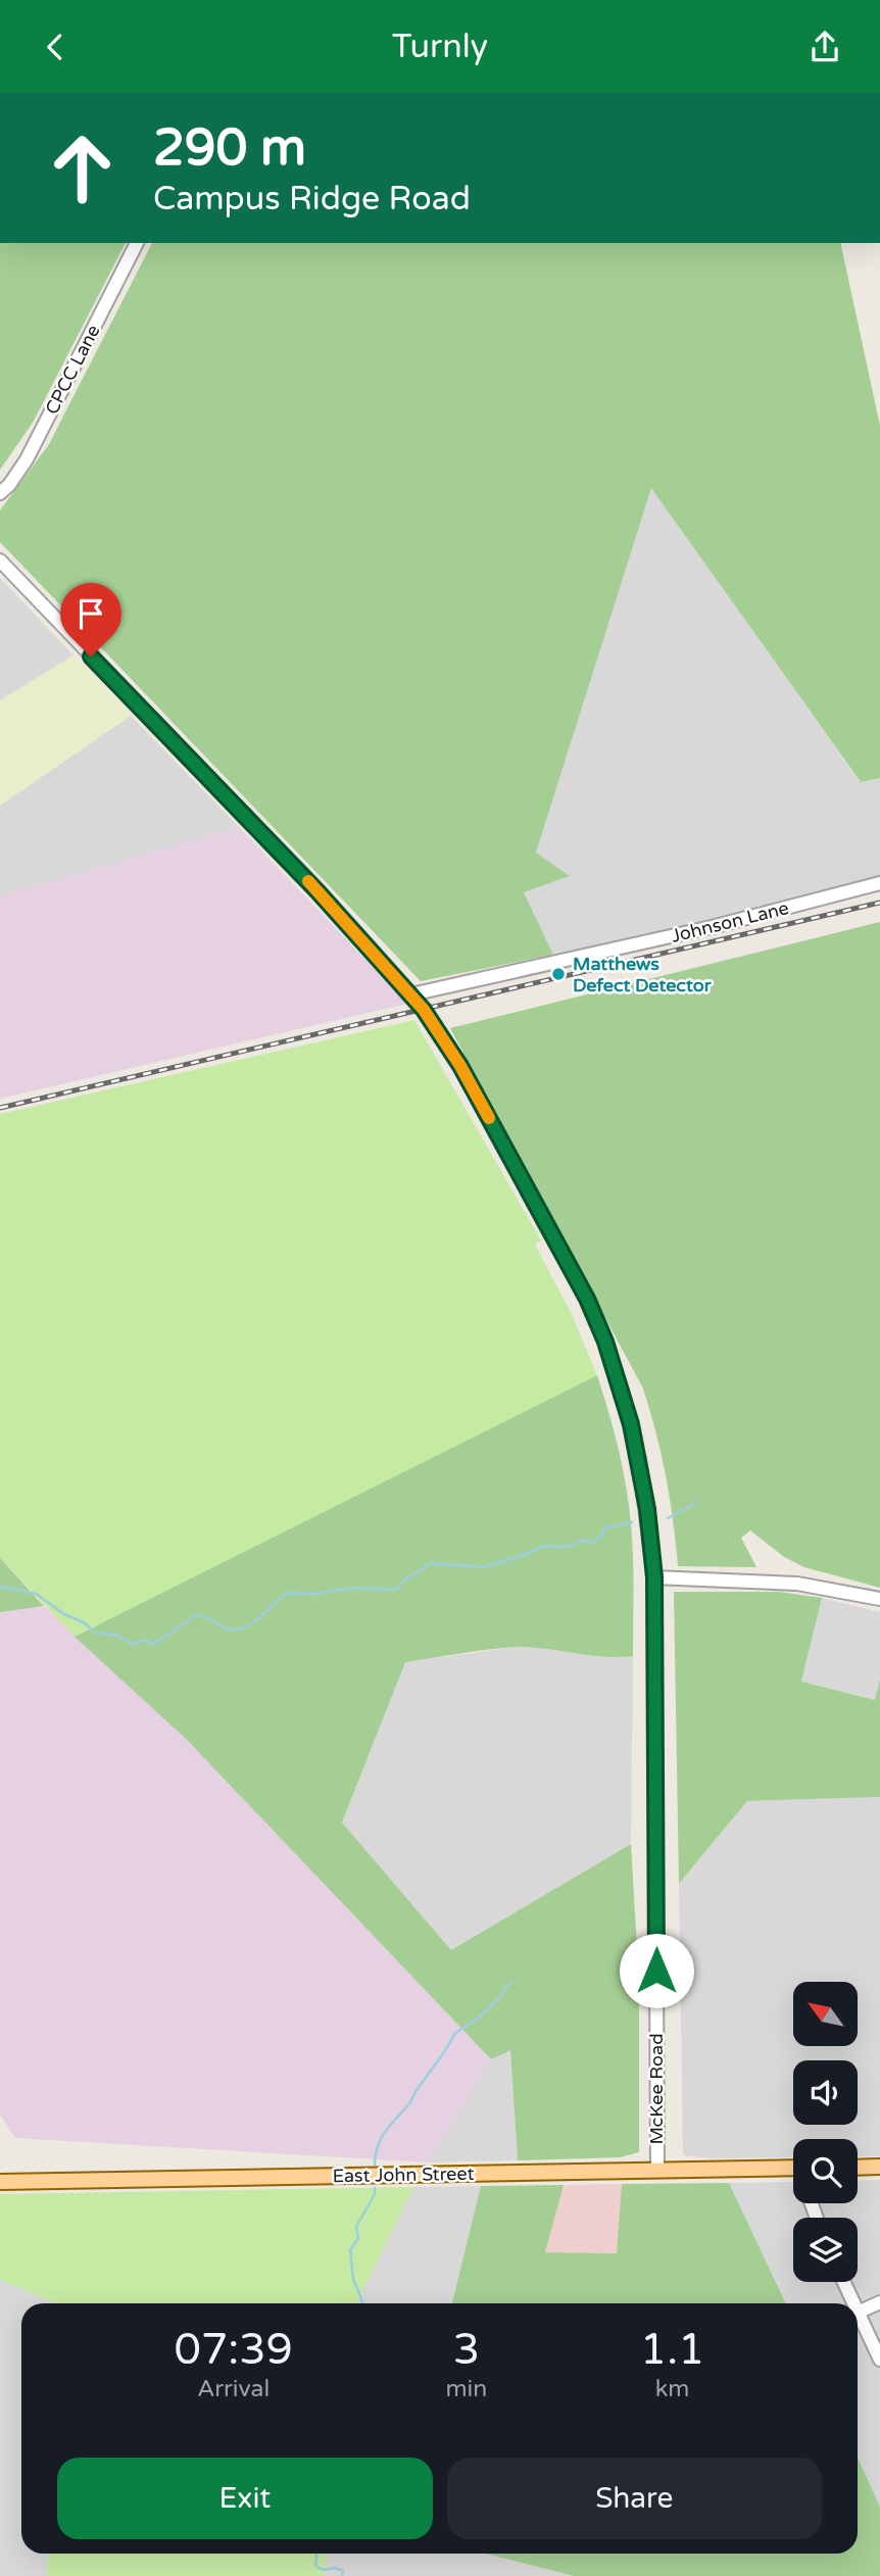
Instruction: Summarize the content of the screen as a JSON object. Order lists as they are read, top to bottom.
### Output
{
  "streets": {
    "main road": ["East John Street"],
    "street": ["CPCC Lane", "Johnson Lane", "McKee Road"]
  },
  "crossings": [
    ["Johnson Lane", "McKee Road"],
    ["McKee Road", "East John Street"]
  ],
  "places": ["Matthews Defect Detector"],
  "north": "top left",
  "page": {
    "header": "Turnly",
    "turn": ["290 m", "Campus Ridge Road"],
    "eta": [
      "07:39",
      "Arrival",
      "3",
      "min",
      "1.1",
      "km"
    ],
    "buttons": ["Exit", "Share"]
  }
}
